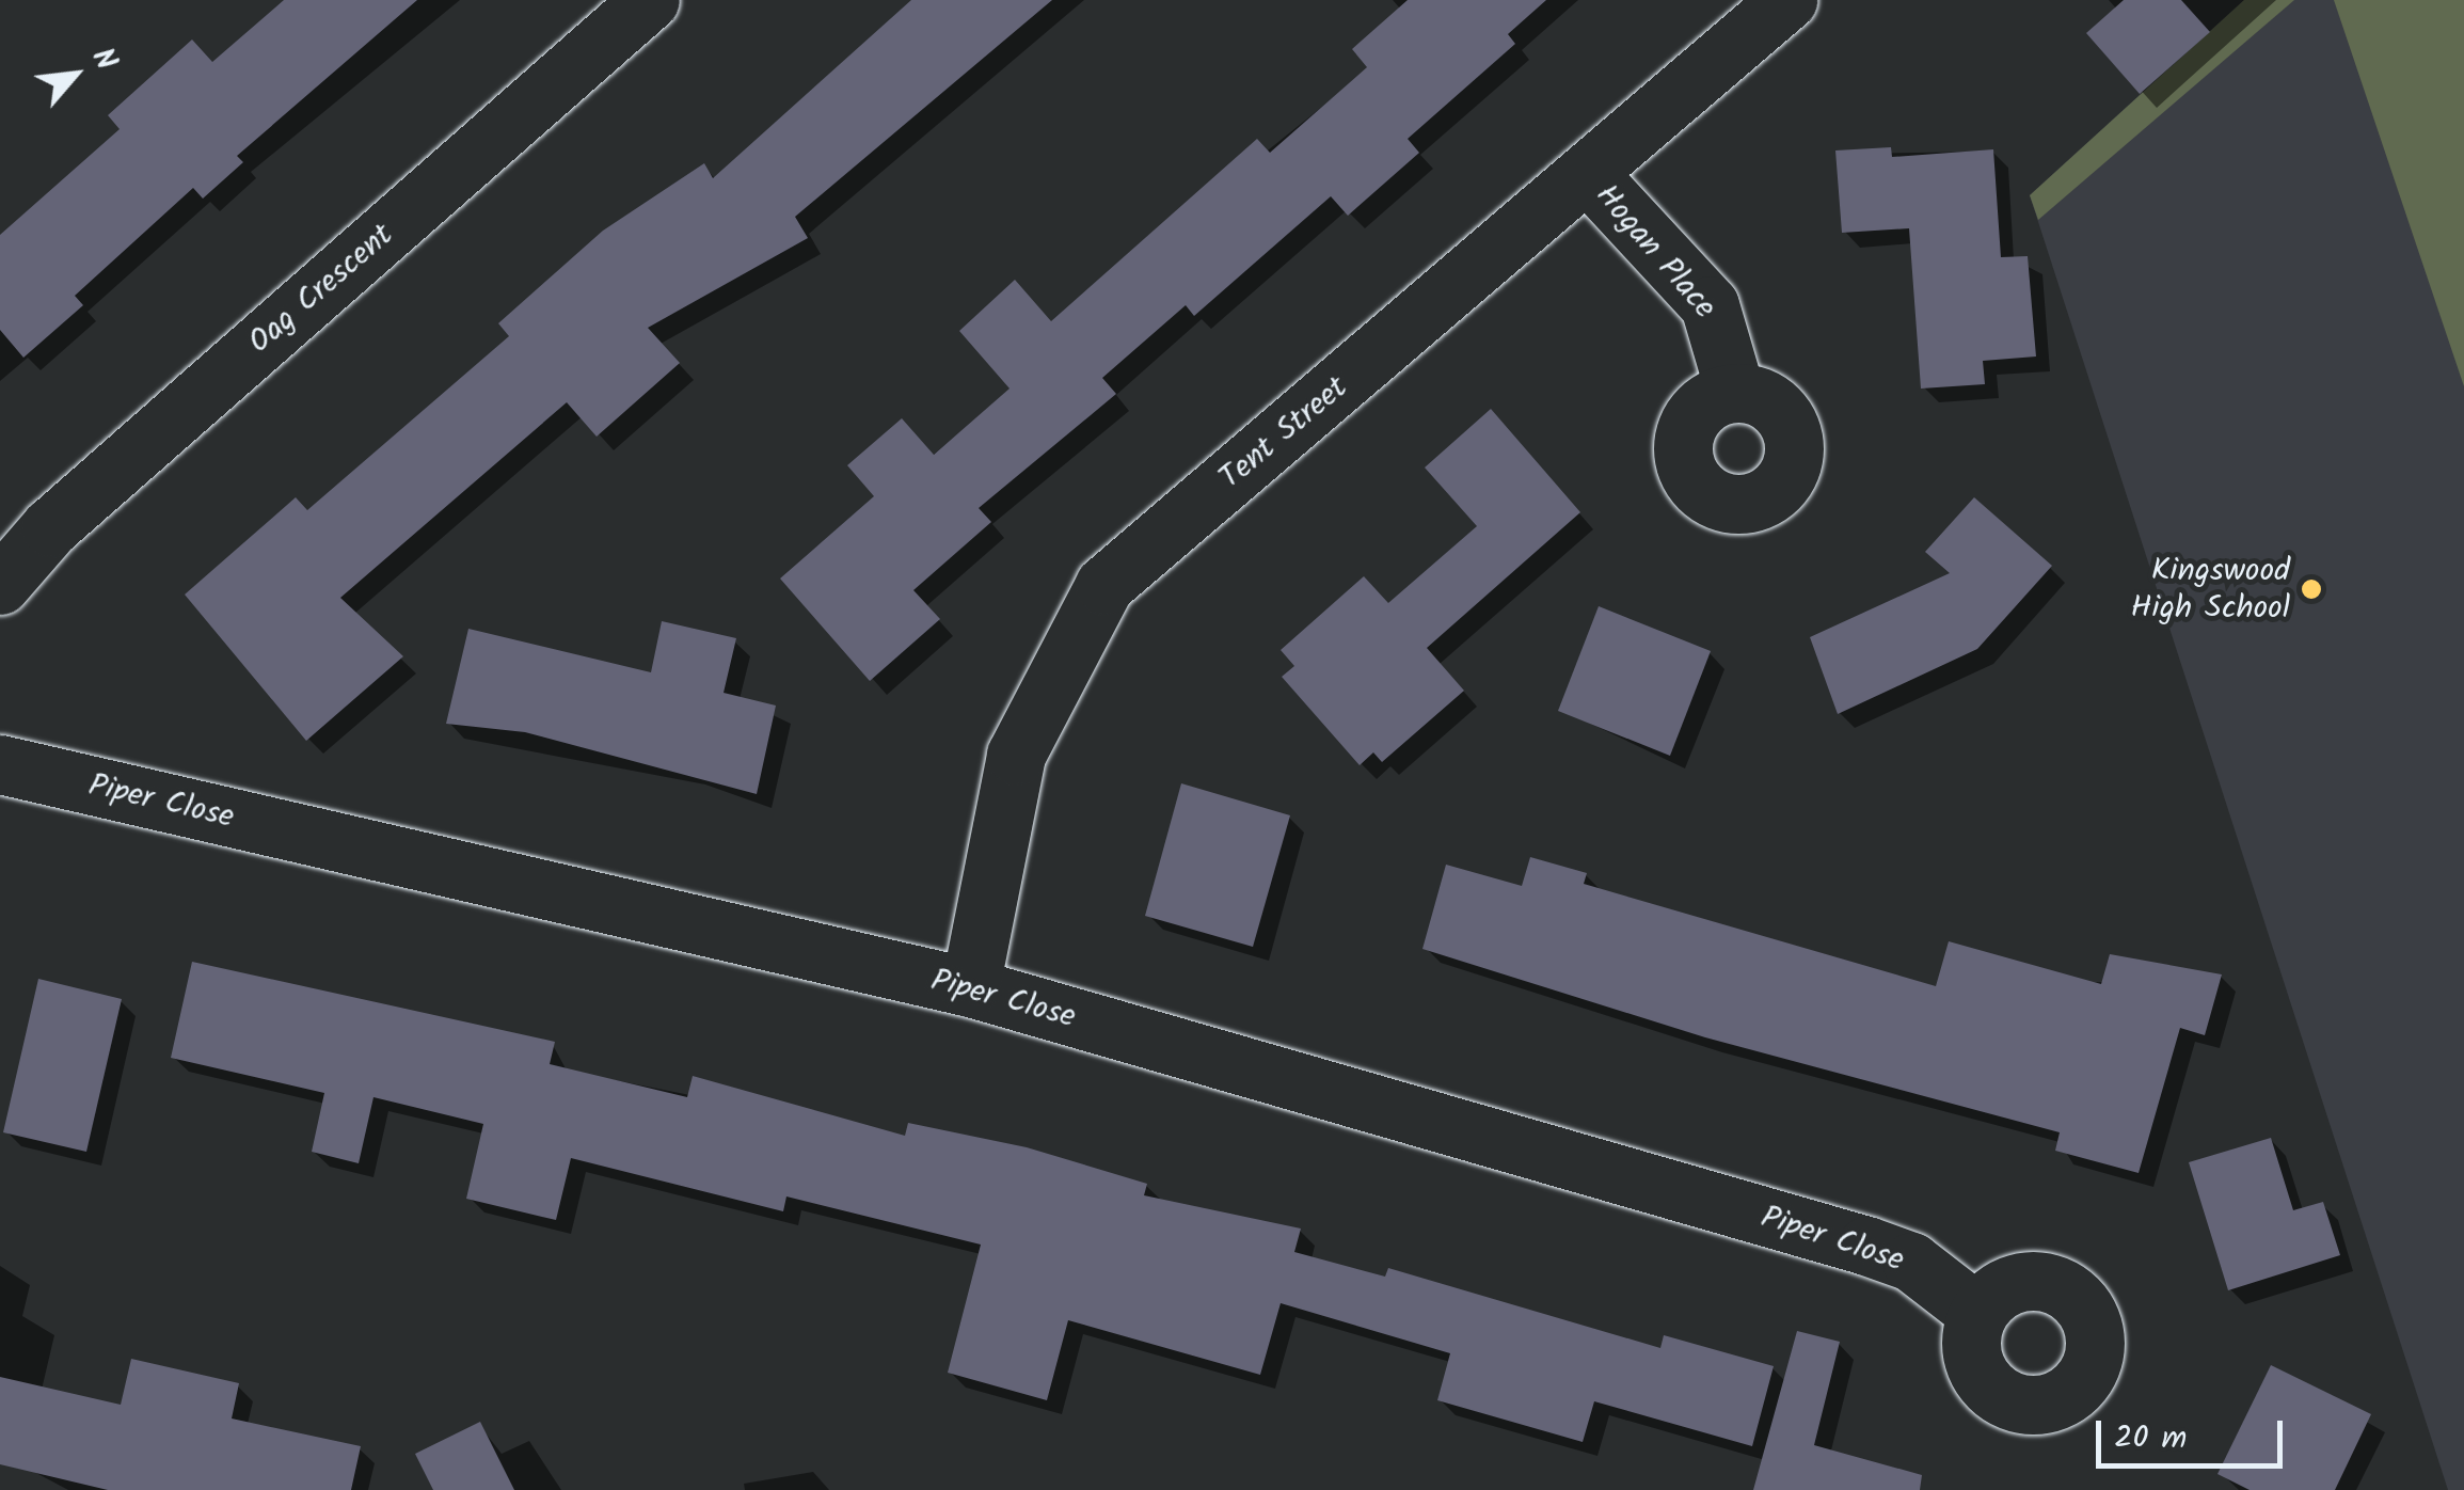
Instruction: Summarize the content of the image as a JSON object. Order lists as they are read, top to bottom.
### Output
{
  "streets": {
    "street": [
      "Hogan Place",
      "Oag Crescent",
      "Tent Street",
      "Piper Close"
    ]
  },
  "crossings": [
    ["Hogan Place", "Tent Street"],
    ["Tent Street", "Piper Close"]
  ],
  "places": ["Kingswood High School"],
  "scale_bar": "20 m",
  "north": "top right"
}
